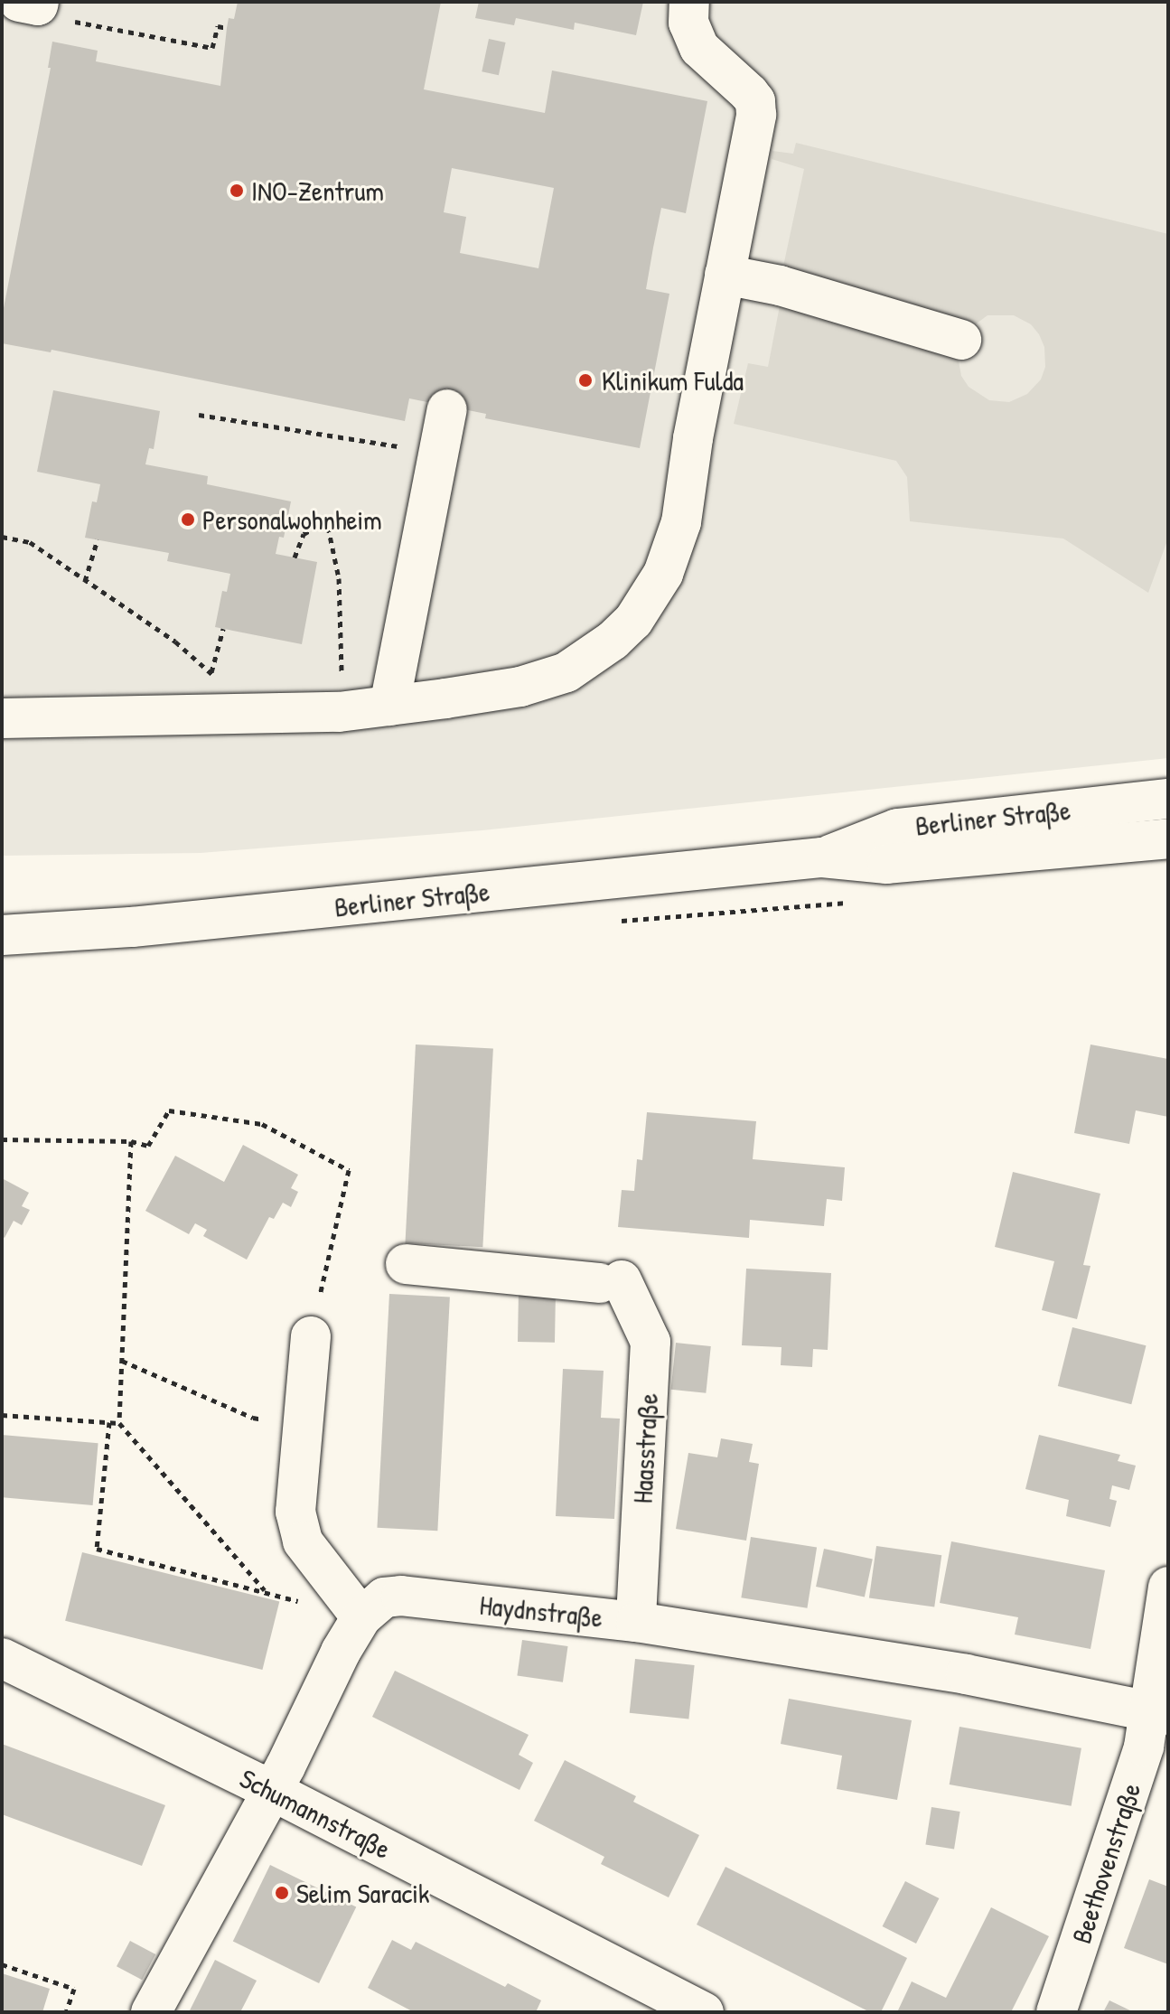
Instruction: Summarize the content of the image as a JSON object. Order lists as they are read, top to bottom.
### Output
{
  "streets": {
    "main road": [
      "Berliner Straße",
      "Haasstraße",
      "Haydnstraße",
      "Schumannstraße",
      "Beethovenstraße"
    ]
  },
  "crossings": [
    ["Haasstraße", "Haydnstraße"],
    ["Haydnstraße", "Schumannstraße"],
    ["Haydnstraße", "Beethovenstraße"]
  ],
  "places": [
    "INO-Zentrum",
    "Klinikum Fulda",
    "Personalwohnheim",
    "Selim Saracik"
  ]
}
